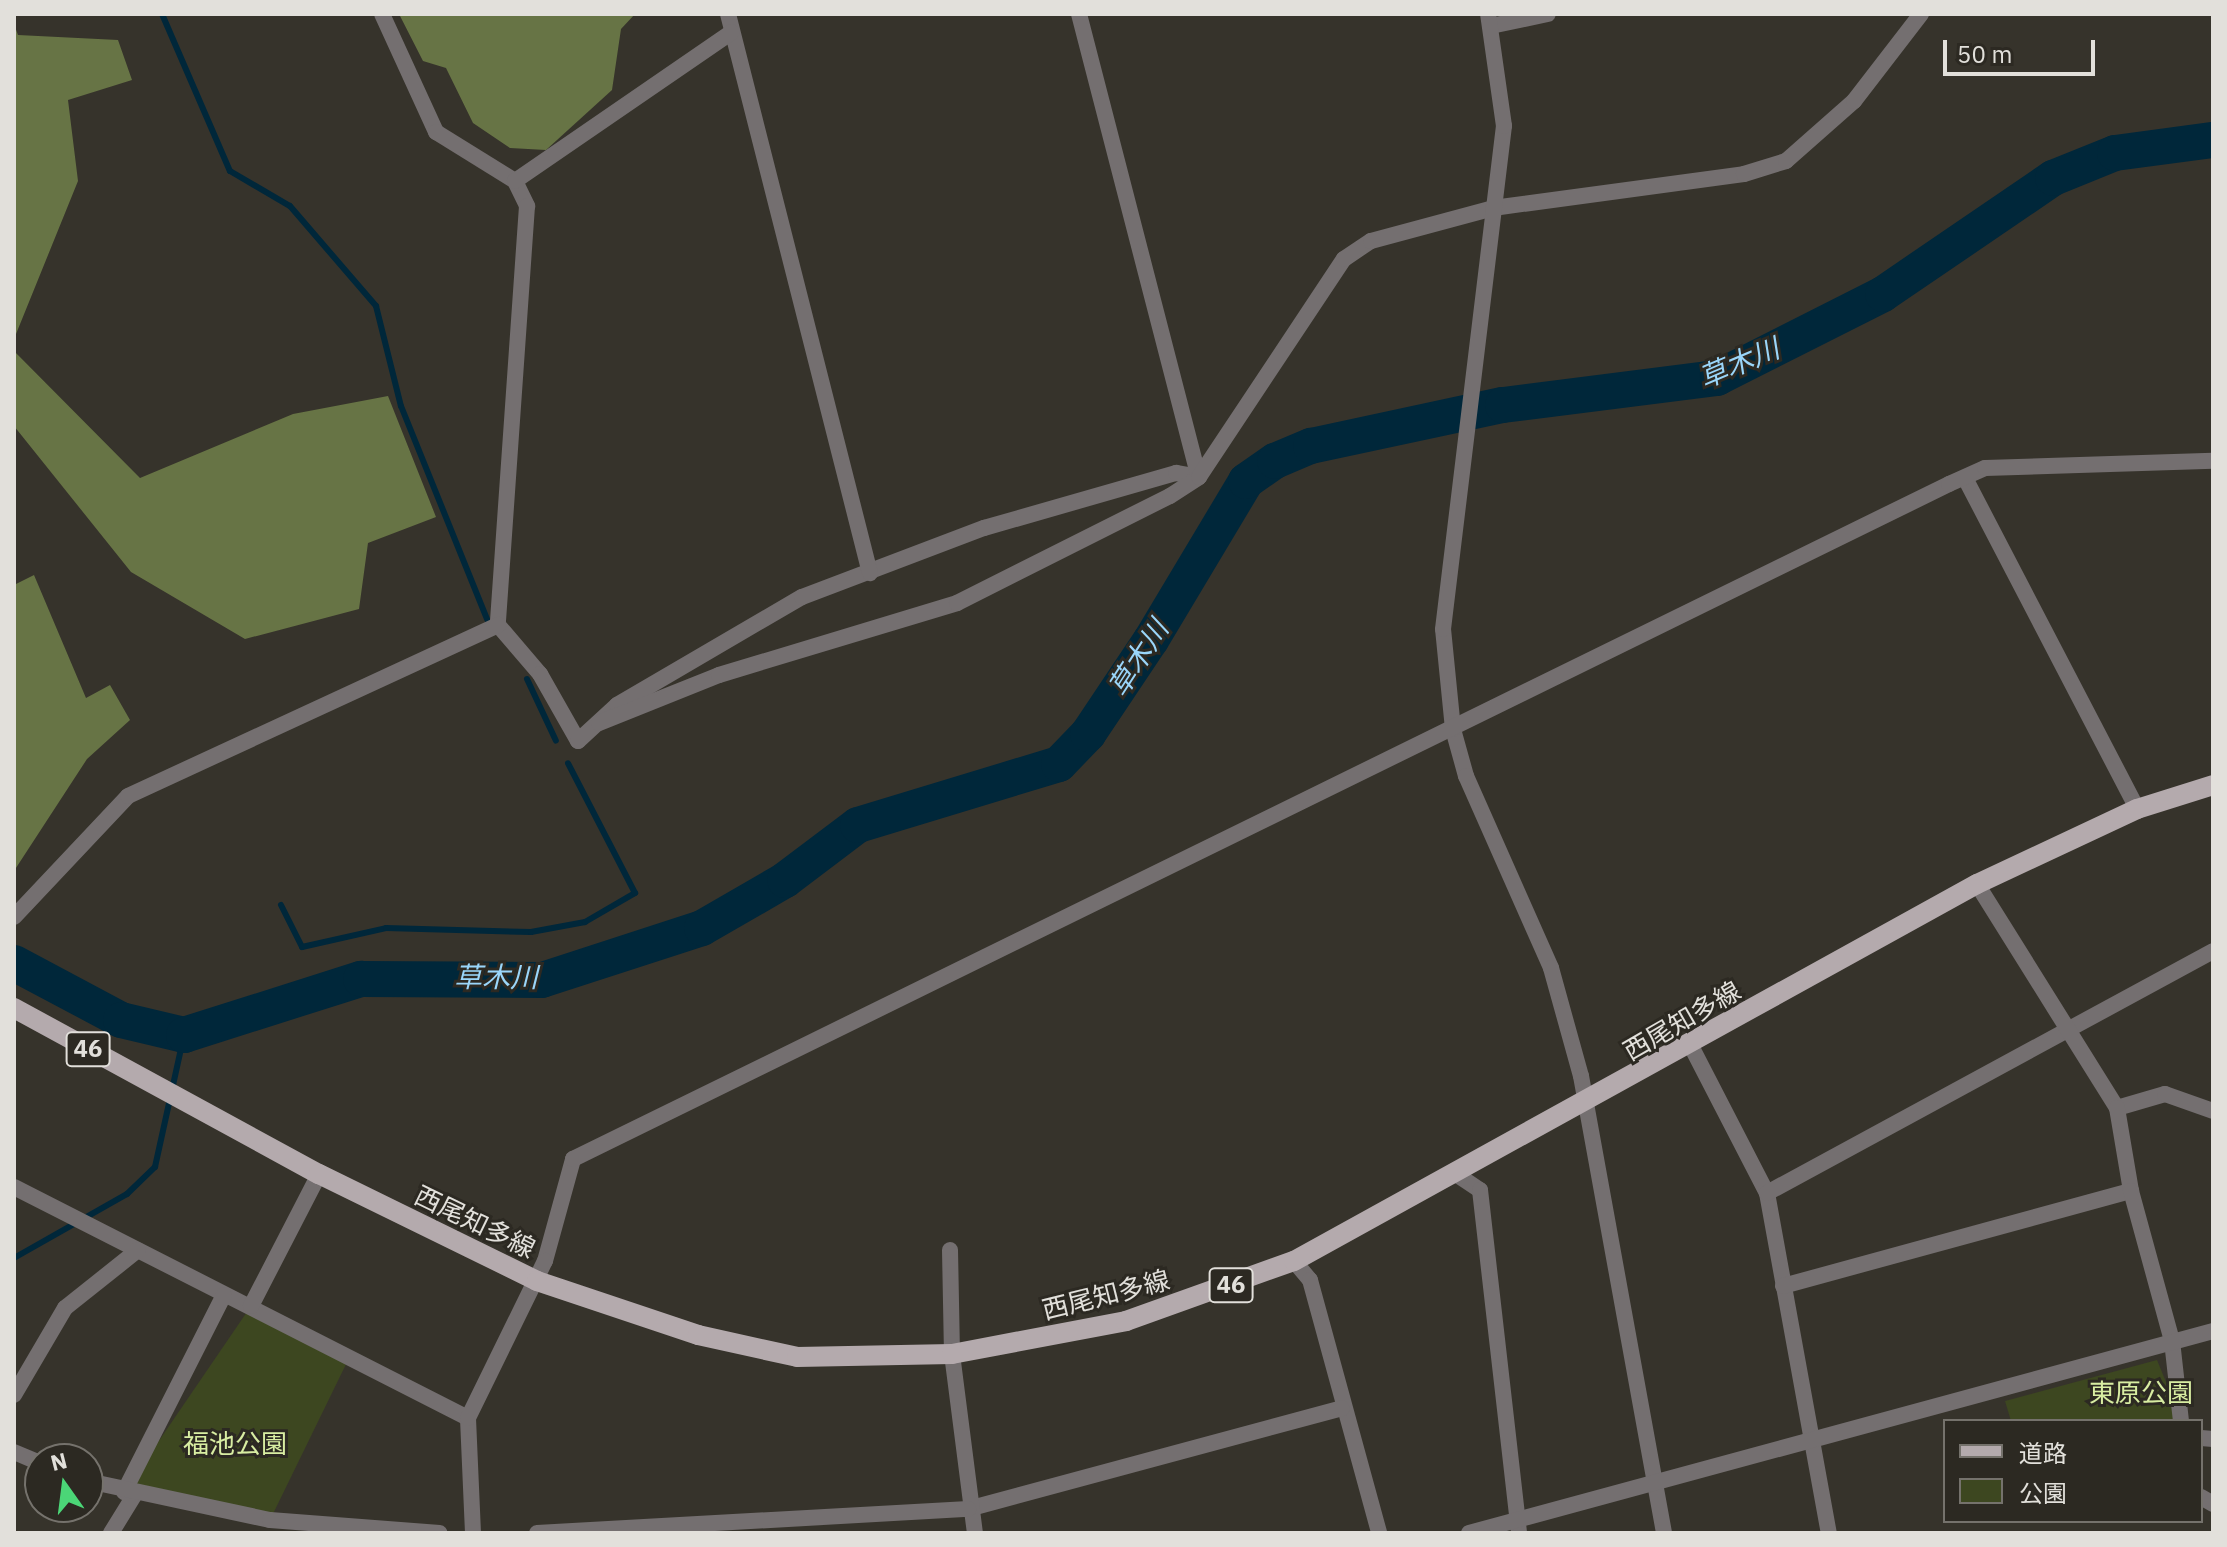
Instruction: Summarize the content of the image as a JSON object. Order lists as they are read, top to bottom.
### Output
{
  "streets": {
    "main road": ["西尾知多線", "46"]
  },
  "water": ["草木川"],
  "parks": ["東原公園", "福池公園"],
  "legend": ["道路", "公園"],
  "scale_bar": "50 m",
  "north": "top"
}
